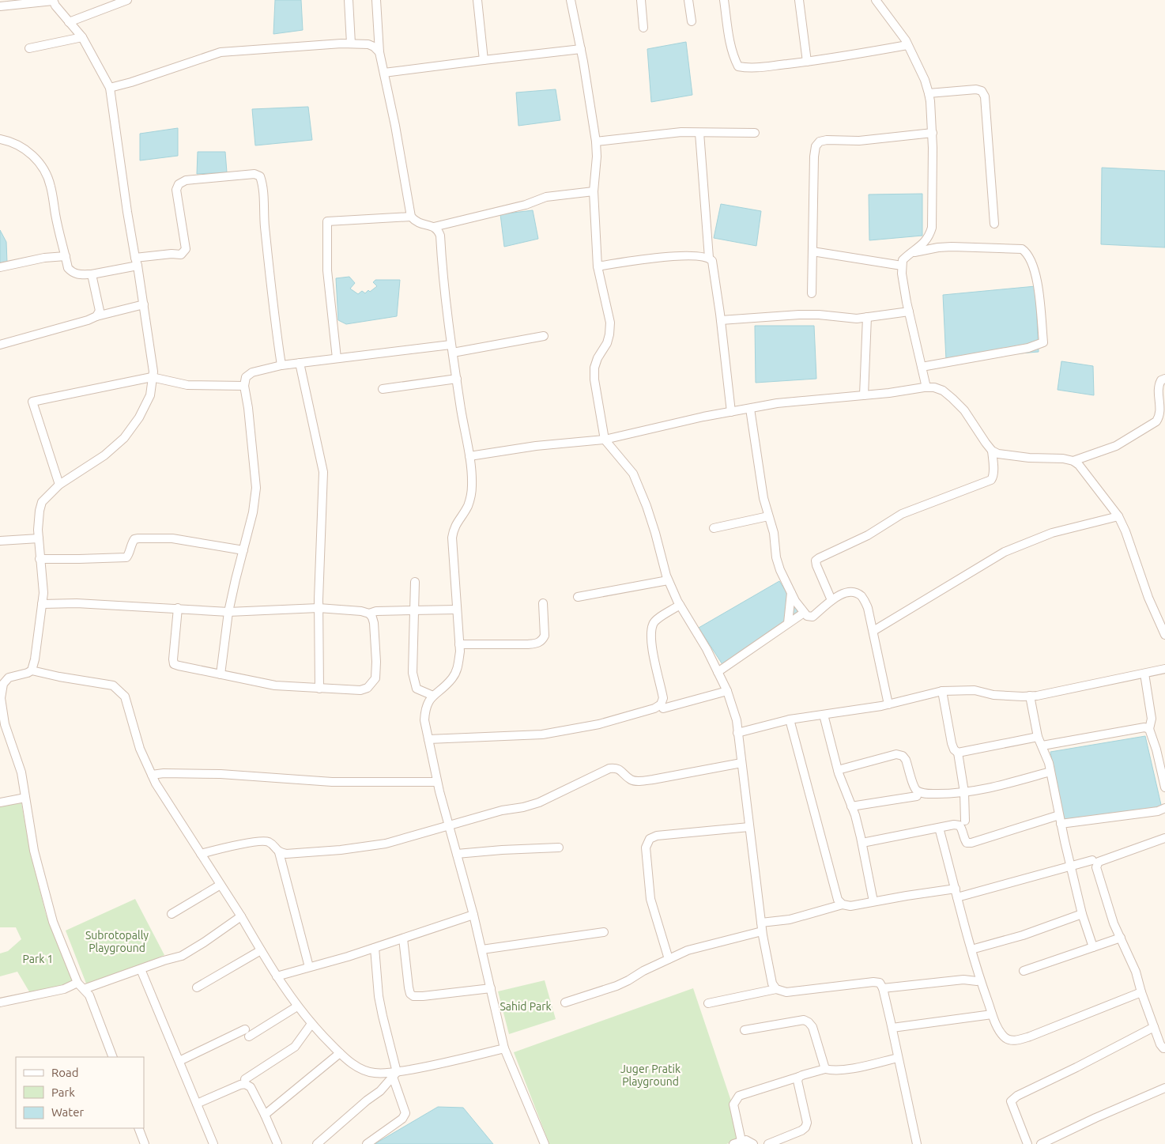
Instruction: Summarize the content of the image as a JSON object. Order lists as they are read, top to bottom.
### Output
{
  "parks": [
    "Subrotopally Playground",
    "Park 1",
    "Sahid Park",
    "Juger Pratik Playground"
  ],
  "legend": ["Road", "Park", "Water"]
}
